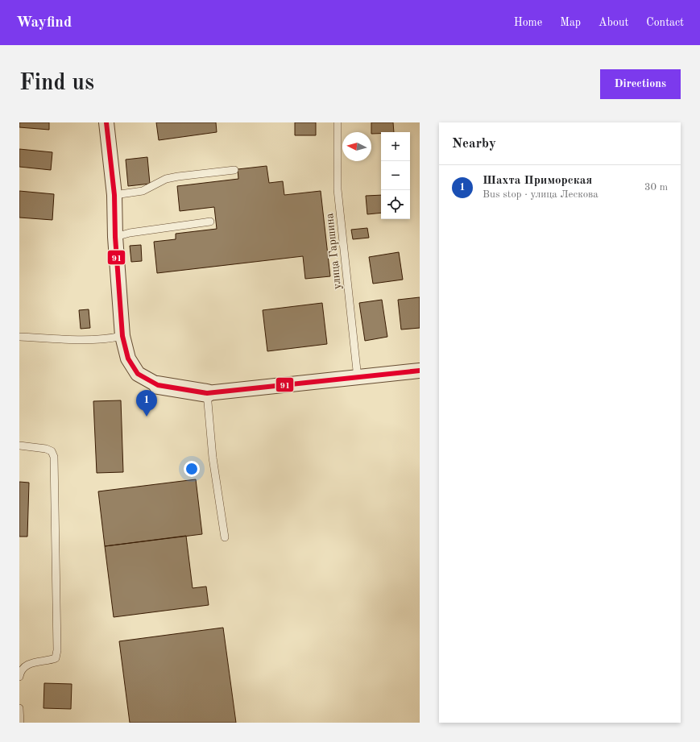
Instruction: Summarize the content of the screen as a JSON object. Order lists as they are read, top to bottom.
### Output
{
  "streets": {
    "lane": ["улица Гаршина"]
  },
  "lines": ["transit line 91"],
  "north": "left",
  "page": {
    "header": "Wayfind",
    "nav": [
      "Home",
      "Map",
      "About",
      "Contact"
    ],
    "buttons": "Directions",
    "title": "Find us",
    "heading": "Nearby",
    "map_buttons": ["+", "−"],
    "list": [
      {
        "mark": "1",
        "name": "Шахта Приморская",
        "note": "Bus stop · улица Лескова",
        "value": "30 m"
      }
    ],
    "pins": "1"
  }
}
